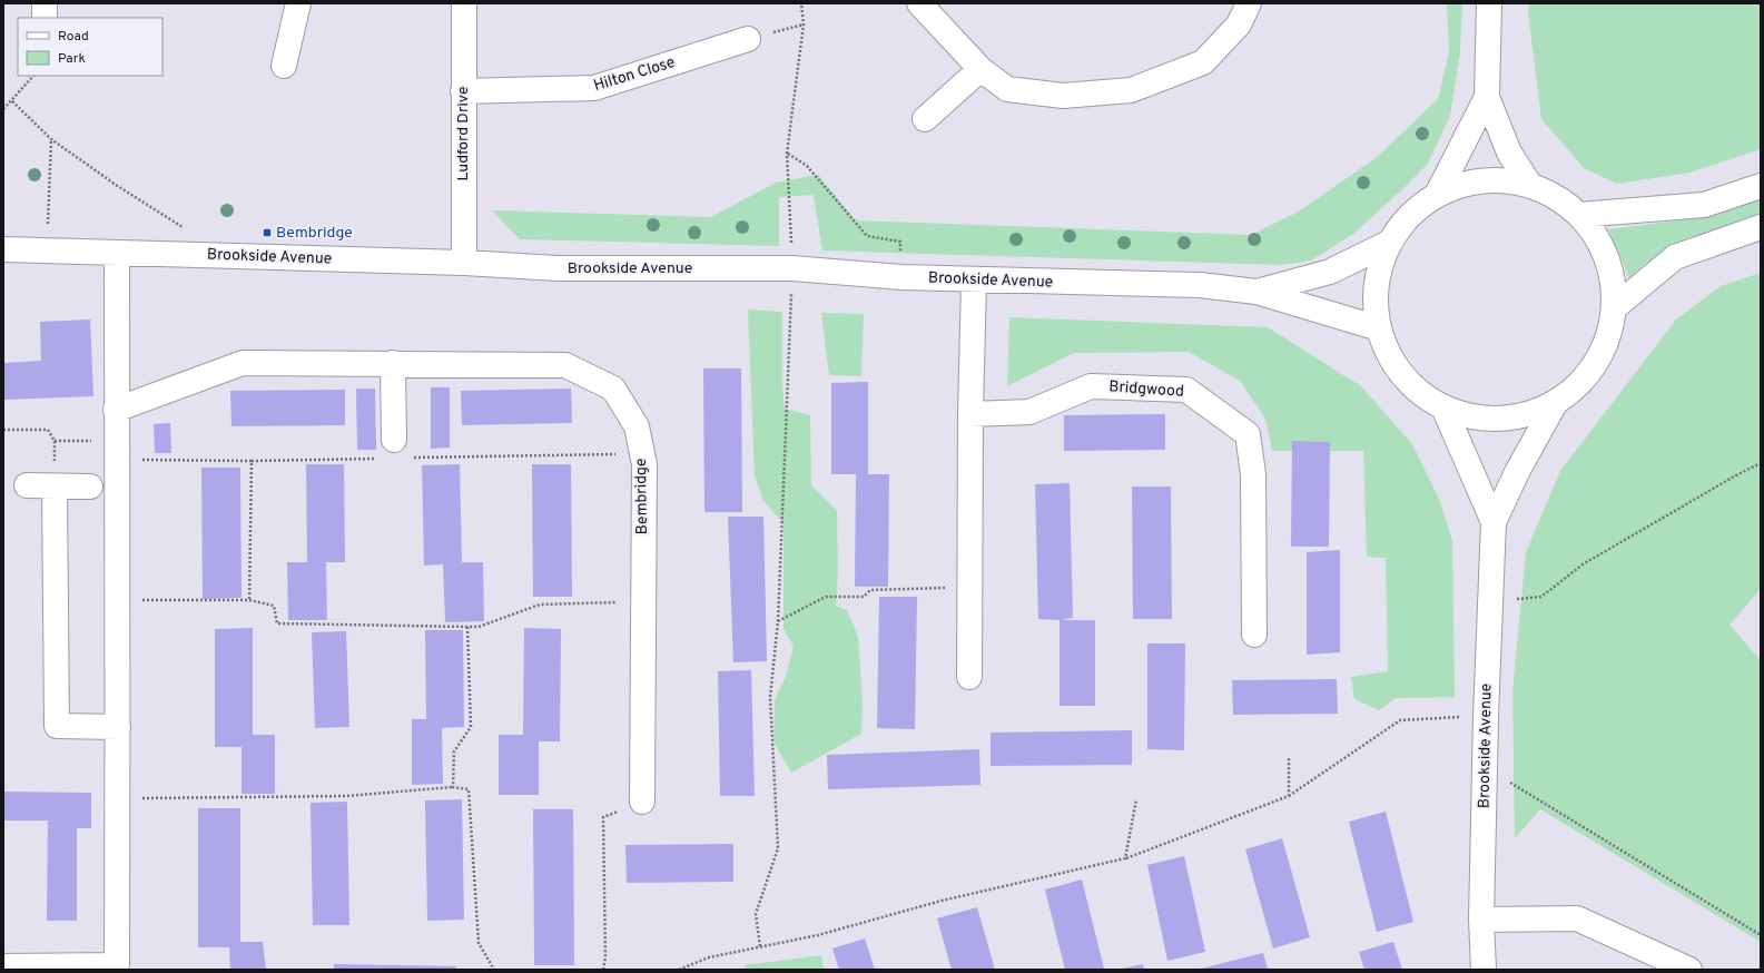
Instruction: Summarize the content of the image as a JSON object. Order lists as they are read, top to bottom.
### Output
{
  "streets": {
    "street": [
      "Hilton Close",
      "Ludford Drive",
      "Brookside Avenue",
      "Bridgwood",
      "Bembridge"
    ]
  },
  "crossings": [
    ["Hilton Close", "Ludford Drive"],
    ["Ludford Drive", "Brookside Avenue"]
  ],
  "places": {
    "transit": ["Bembridge"]
  },
  "legend": ["Road", "Park"]
}
